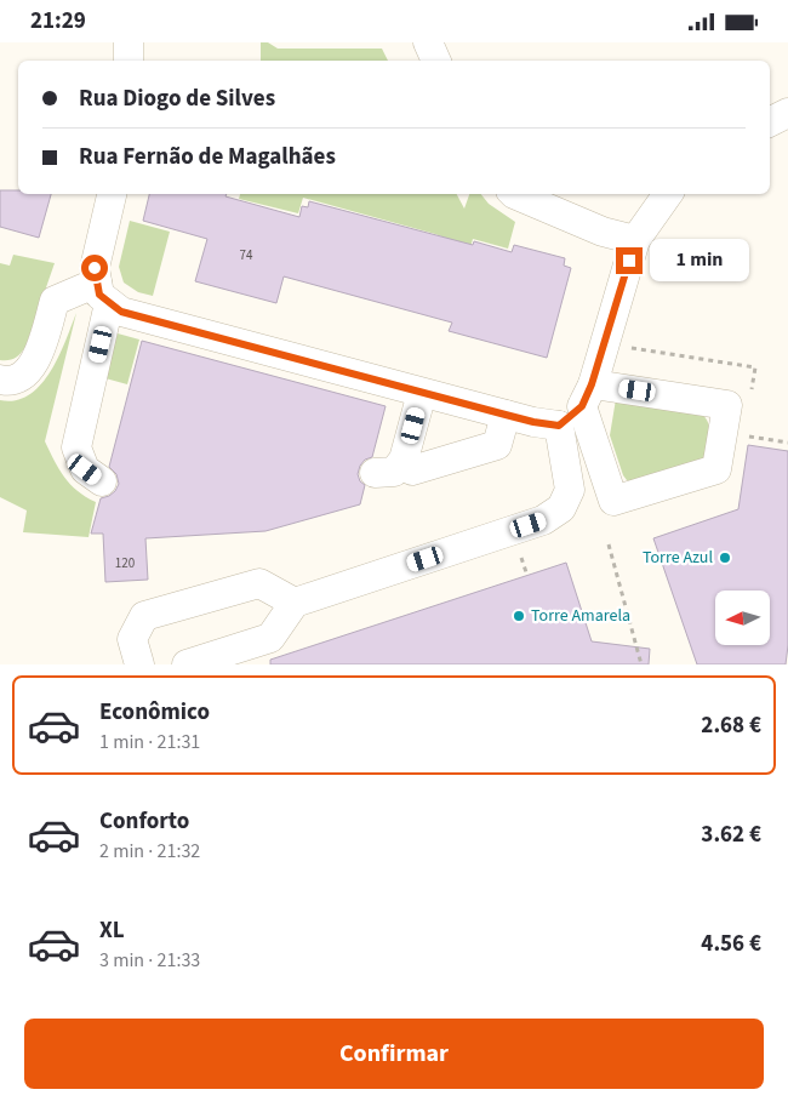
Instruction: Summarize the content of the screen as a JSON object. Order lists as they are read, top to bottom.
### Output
{
  "places": ["Torre Azul", "Torre Amarela"],
  "house_numbers": ["74", "120"],
  "north": "left",
  "page": {
    "status": "21:29",
    "banner": ["Rua Diogo de Silves", "Rua Fernão de Magalhães"],
    "bubble": "1 min",
    "list": [
      {
        "name": "Econômico",
        "note": "1 min · 21:31",
        "value": "2.68 €"
      },
      {
        "name": "Conforto",
        "note": "2 min · 21:32",
        "value": "3.62 €"
      },
      {
        "name": "XL",
        "note": "3 min · 21:33",
        "value": "4.56 €"
      }
    ],
    "buttons": "Confirmar"
  }
}
